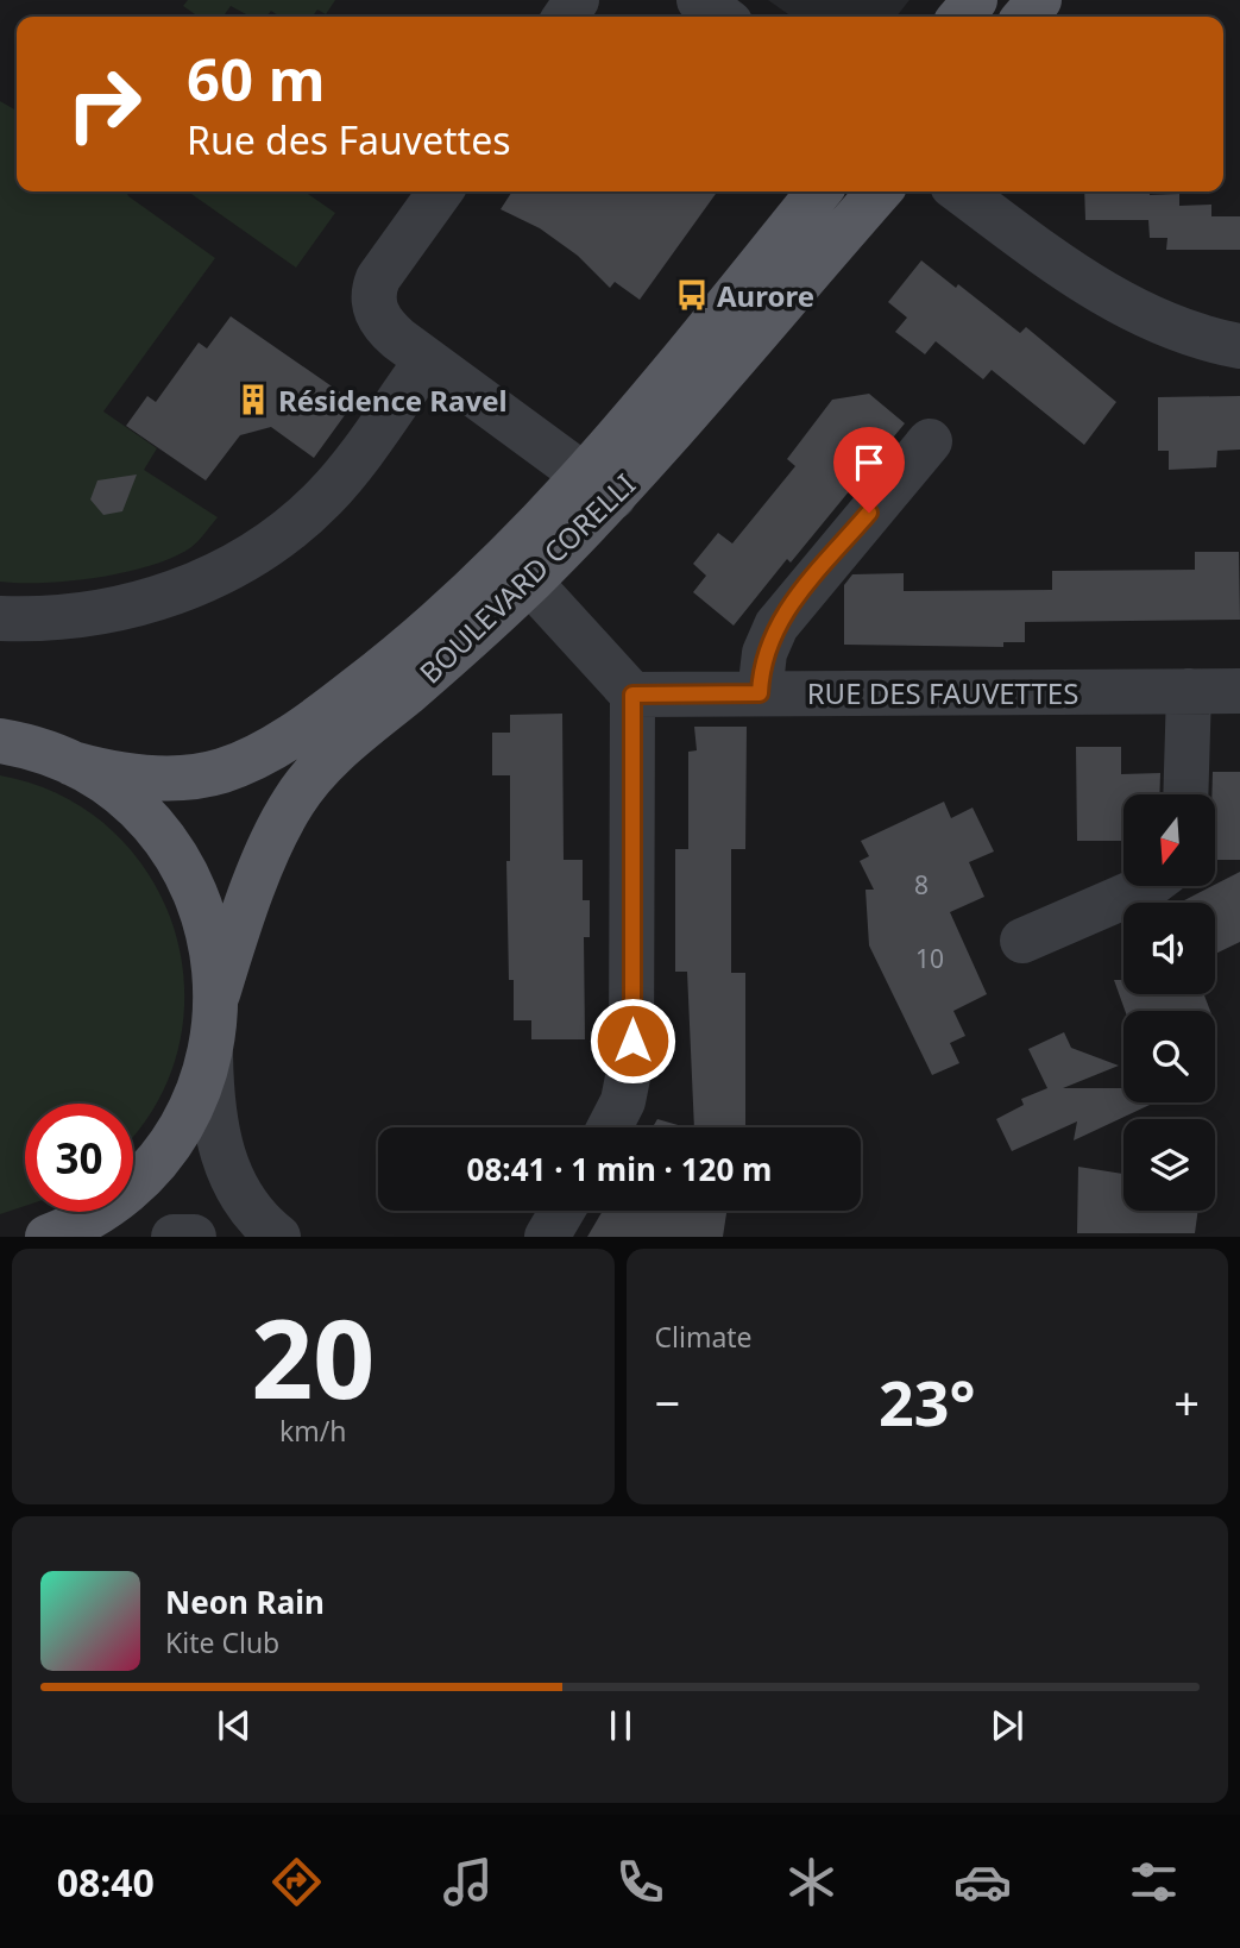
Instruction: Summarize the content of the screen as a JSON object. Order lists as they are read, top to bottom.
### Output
{
  "streets": {
    "main road": ["BOULEVARD CORELLI"],
    "street": ["RUE DES FAUVETTES"]
  },
  "places": {
    "bus stop": ["Aurore"],
    "building": ["Résidence Ravel"]
  },
  "house_numbers": ["8", "10"],
  "north": "bottom",
  "page": {
    "turn": ["60 m", "Rue des Fauvettes"],
    "limit": "30",
    "trip": "08:41 · 1 min · 120 m",
    "tile": [
      ["20", "km/h"],
      "Climate"
    ],
    "heat": ["−", "23°", "+"],
    "song": ["Neon Rain", "Kite Club"],
    "tabs": "08:40"
  }
}
